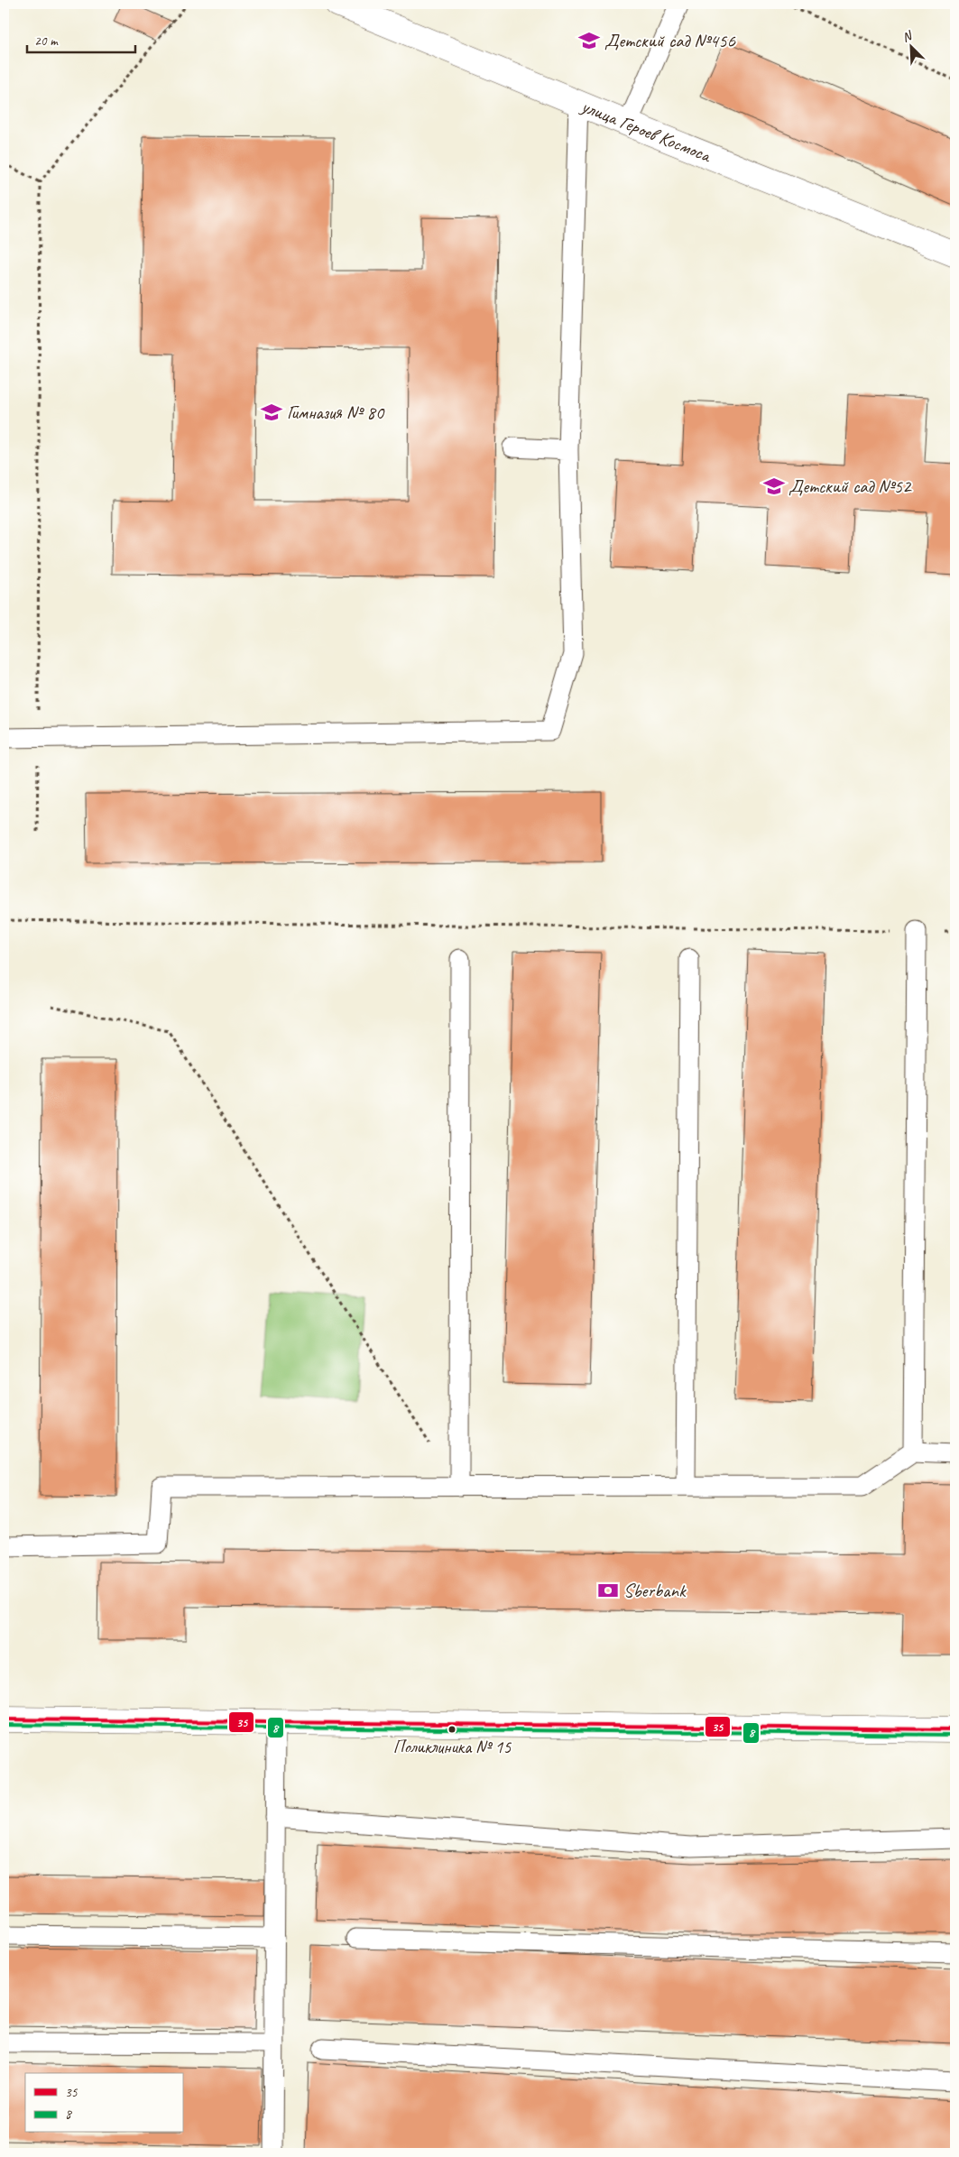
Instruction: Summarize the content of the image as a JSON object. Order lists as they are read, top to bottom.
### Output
{
  "streets": {
    "street": ["улица Героев Космоса"]
  },
  "places": {
    "school or university": ["Детский сад №456", "Гимназия № 80", "Детский сад №52"],
    "bank": ["Sberbank"],
    "other": ["Поликлиника № 15"]
  },
  "lines": ["transit line 35", "transit line 8"],
  "legend": ["35", "8"],
  "scale_bar": "20 m",
  "north": "top left"
}
